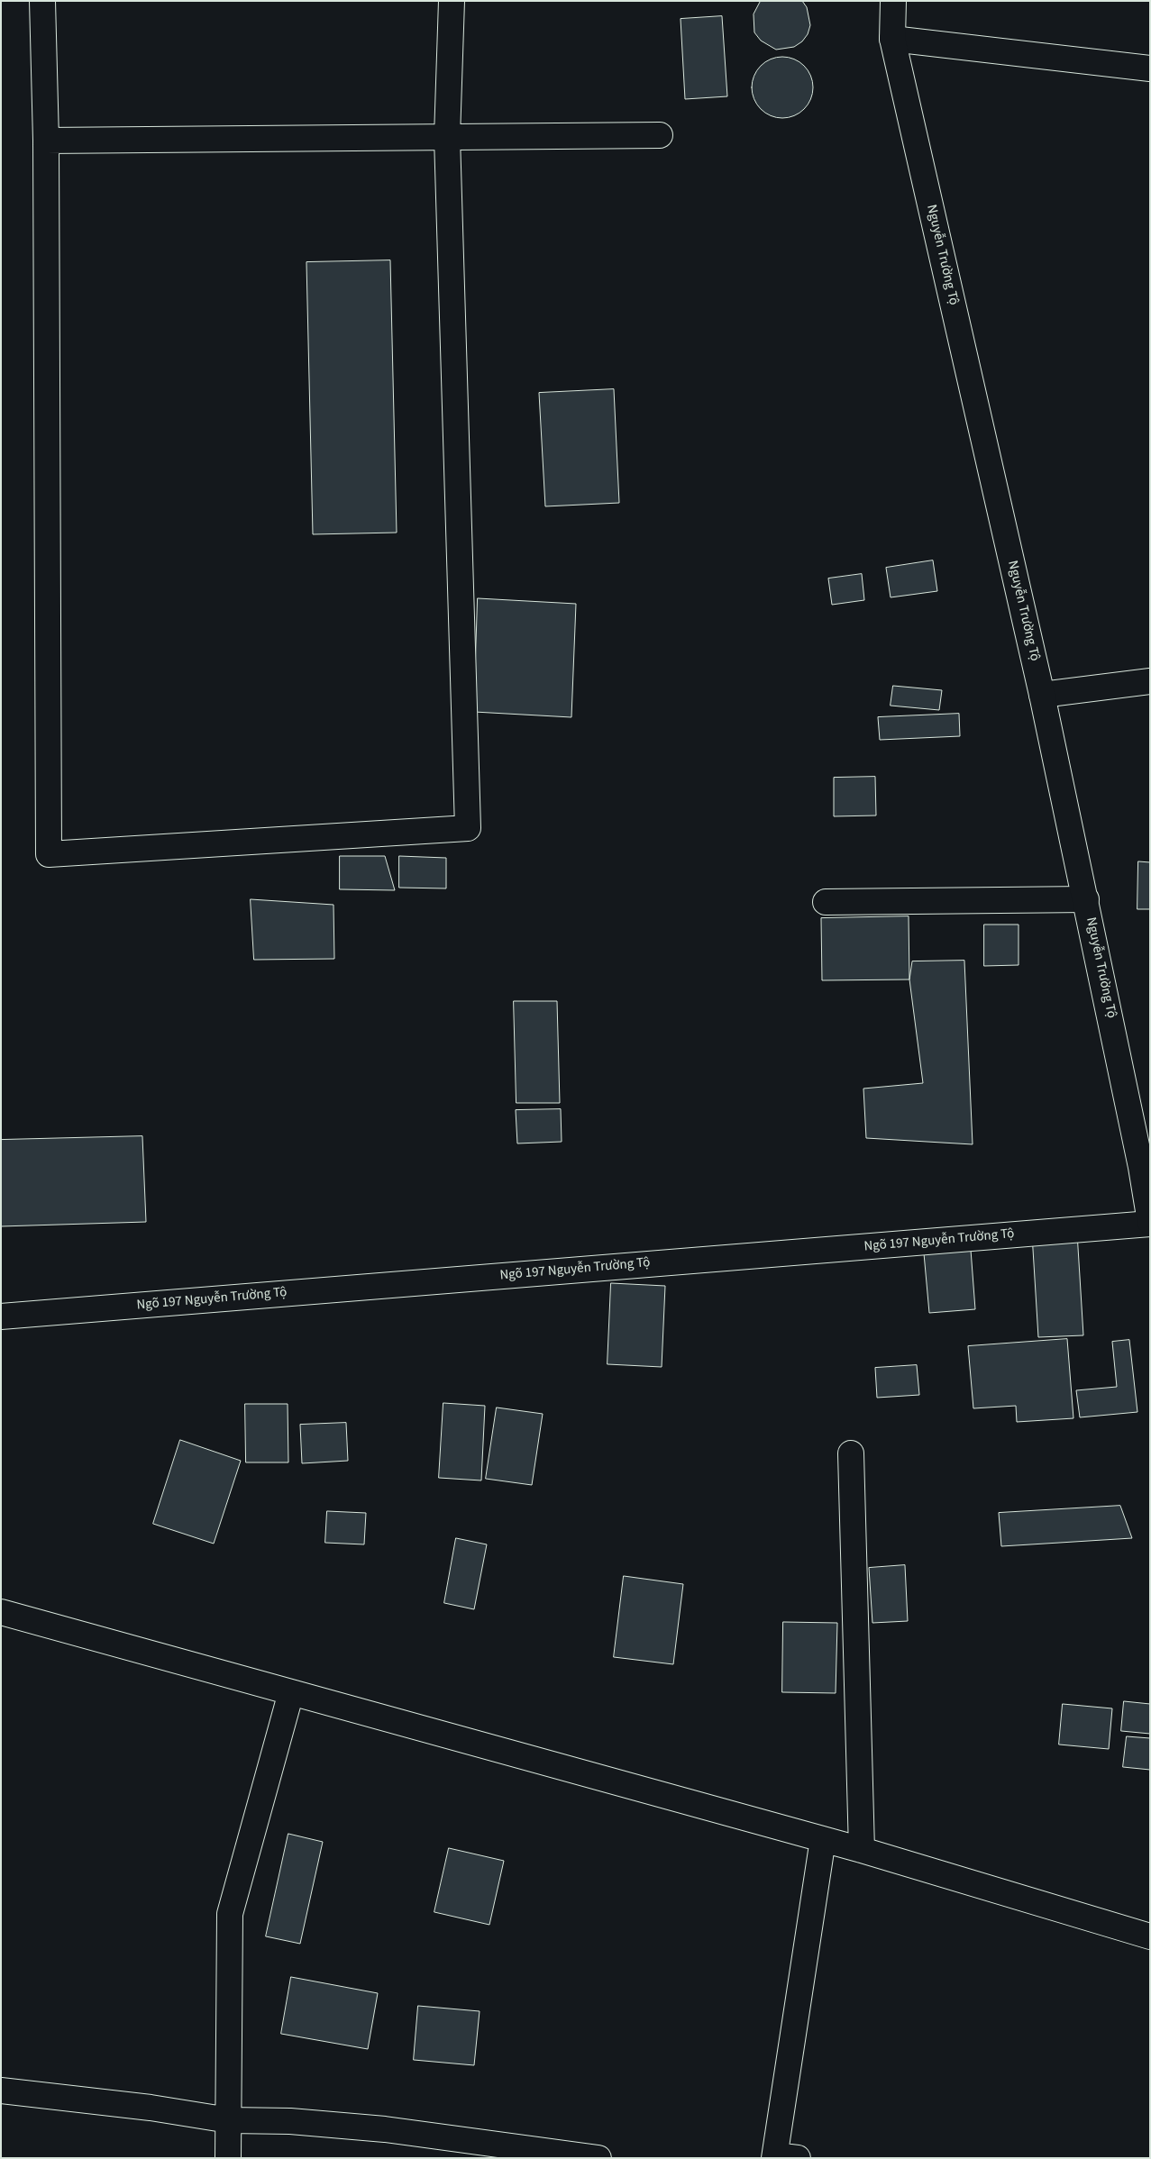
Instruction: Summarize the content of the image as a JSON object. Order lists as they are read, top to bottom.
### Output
{
  "streets": {
    "street": ["Nguyễn Trường Tộ", "Ngõ 197 Nguyễn Trường Tộ"]
  },
  "crossings": [
    ["Nguyễn Trường Tộ", "Ngõ 197 Nguyễn Trường Tộ"]
  ]
}
